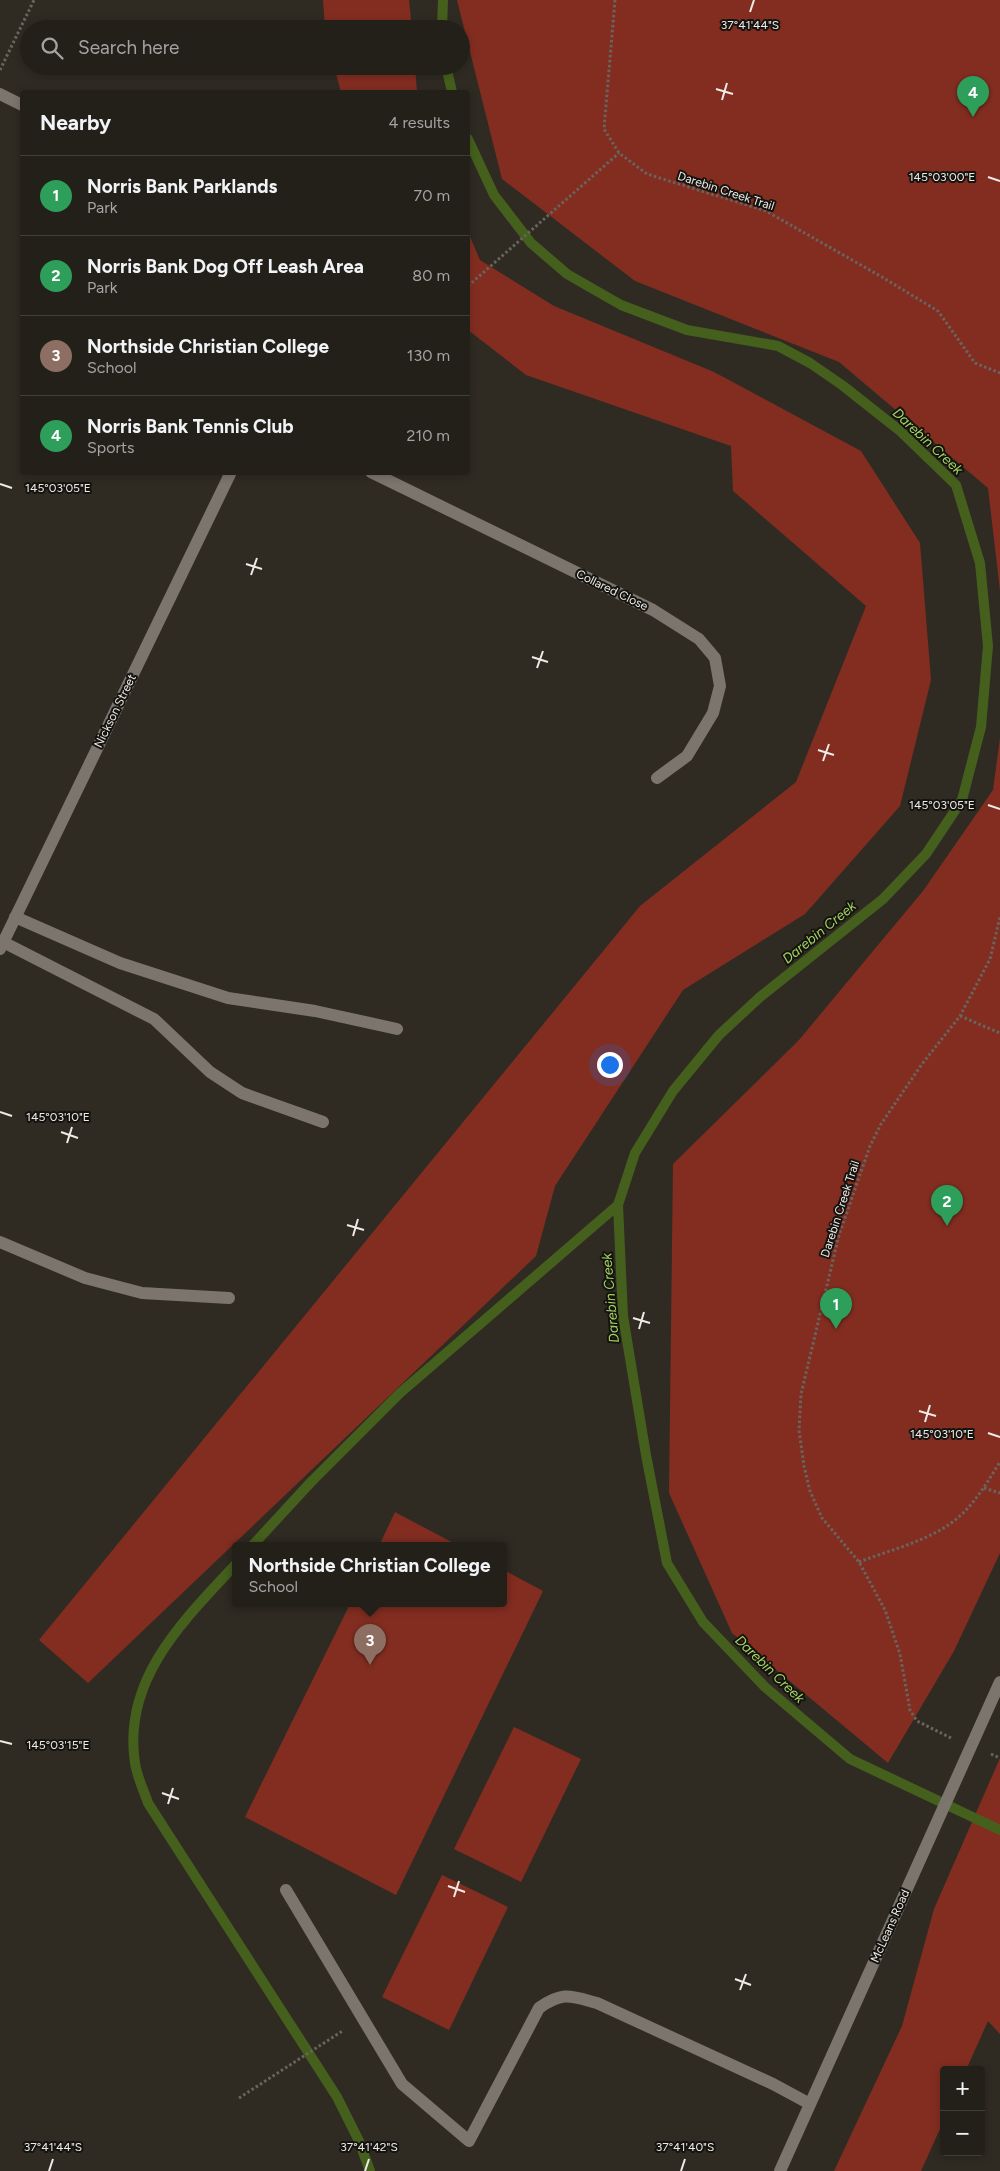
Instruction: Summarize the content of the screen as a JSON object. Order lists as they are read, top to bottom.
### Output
{
  "streets": {
    "street": ["Collared Close", "Nickson Street", "McLeans Road"],
    "path": ["Darebin Creek Trail"]
  },
  "water": ["Darebin Creek"],
  "page": {
    "search": "Search here",
    "pins": [
      "4",
      "2",
      "1",
      "3"
    ],
    "heading": ["Nearby", "4 results"],
    "list": [
      {
        "mark": "1",
        "name": "Norris Bank Parklands",
        "note": "Park",
        "value": "70 m"
      },
      {
        "mark": "2",
        "name": "Norris Bank Dog Off Leash Area",
        "note": "Park",
        "value": "80 m"
      },
      {
        "mark": "3",
        "name": "Northside Christian College",
        "note": "School",
        "value": "130 m"
      },
      {
        "mark": "4",
        "name": "Norris Bank Tennis Club",
        "note": "Sports",
        "value": "210 m"
      }
    ],
    "popup": ["Northside Christian College", "School"],
    "map_buttons": ["+", "−"]
  },
  "coordinates": [
    "37°41'44\"S",
    "145°03'00\"E",
    "145°03'05\"E",
    "145°03'10\"E",
    "145°03'15\"E",
    "37°41'42\"S",
    "37°41'40\"S"
  ]
}
